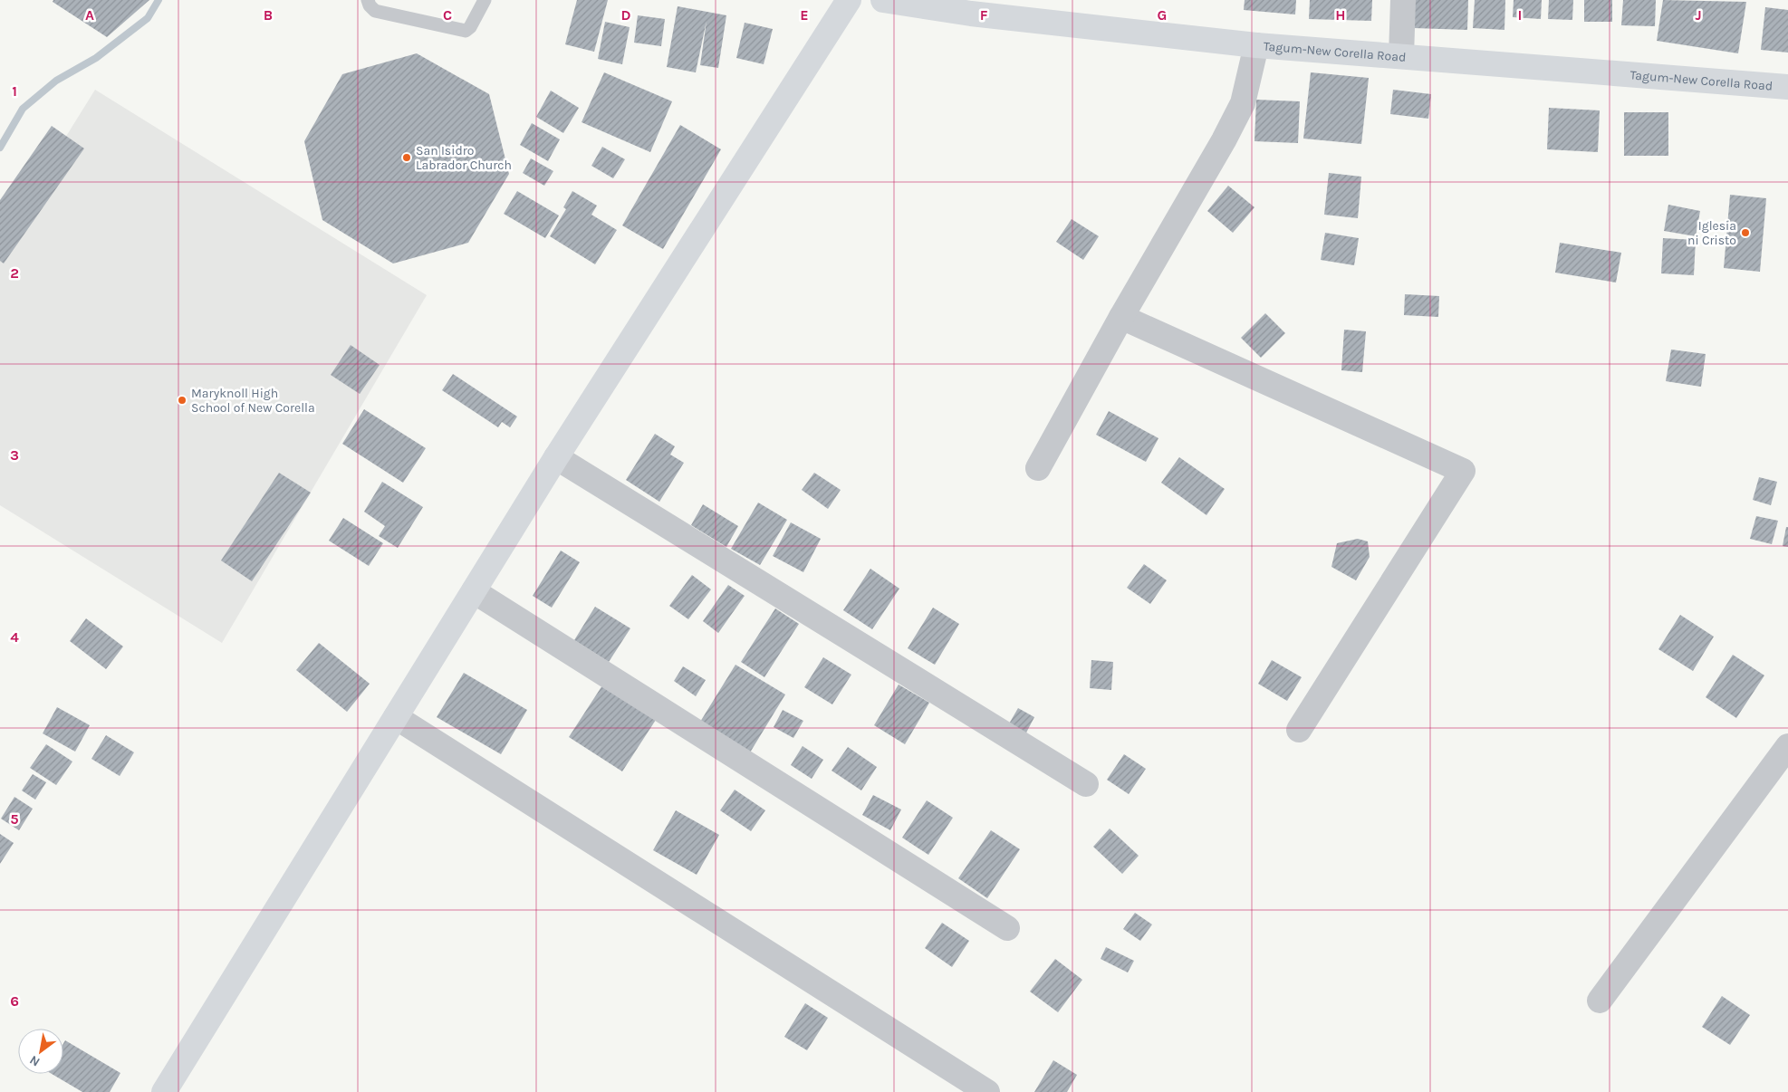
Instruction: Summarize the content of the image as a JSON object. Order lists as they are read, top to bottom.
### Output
{
  "streets": {
    "street": ["Tagum-New Corella Road"]
  },
  "places": ["San Isidro Labrador Church", "Iglesia ni Cristo", "Maryknoll High School of New Corella"],
  "north": "bottom left",
  "grid": {
    "columns": [
      "A",
      "B",
      "C",
      "D",
      "E",
      "F",
      "G",
      "H",
      "I",
      "J"
    ],
    "rows": [
      "1",
      "2",
      "3",
      "4",
      "5",
      "6"
    ]
  }
}
